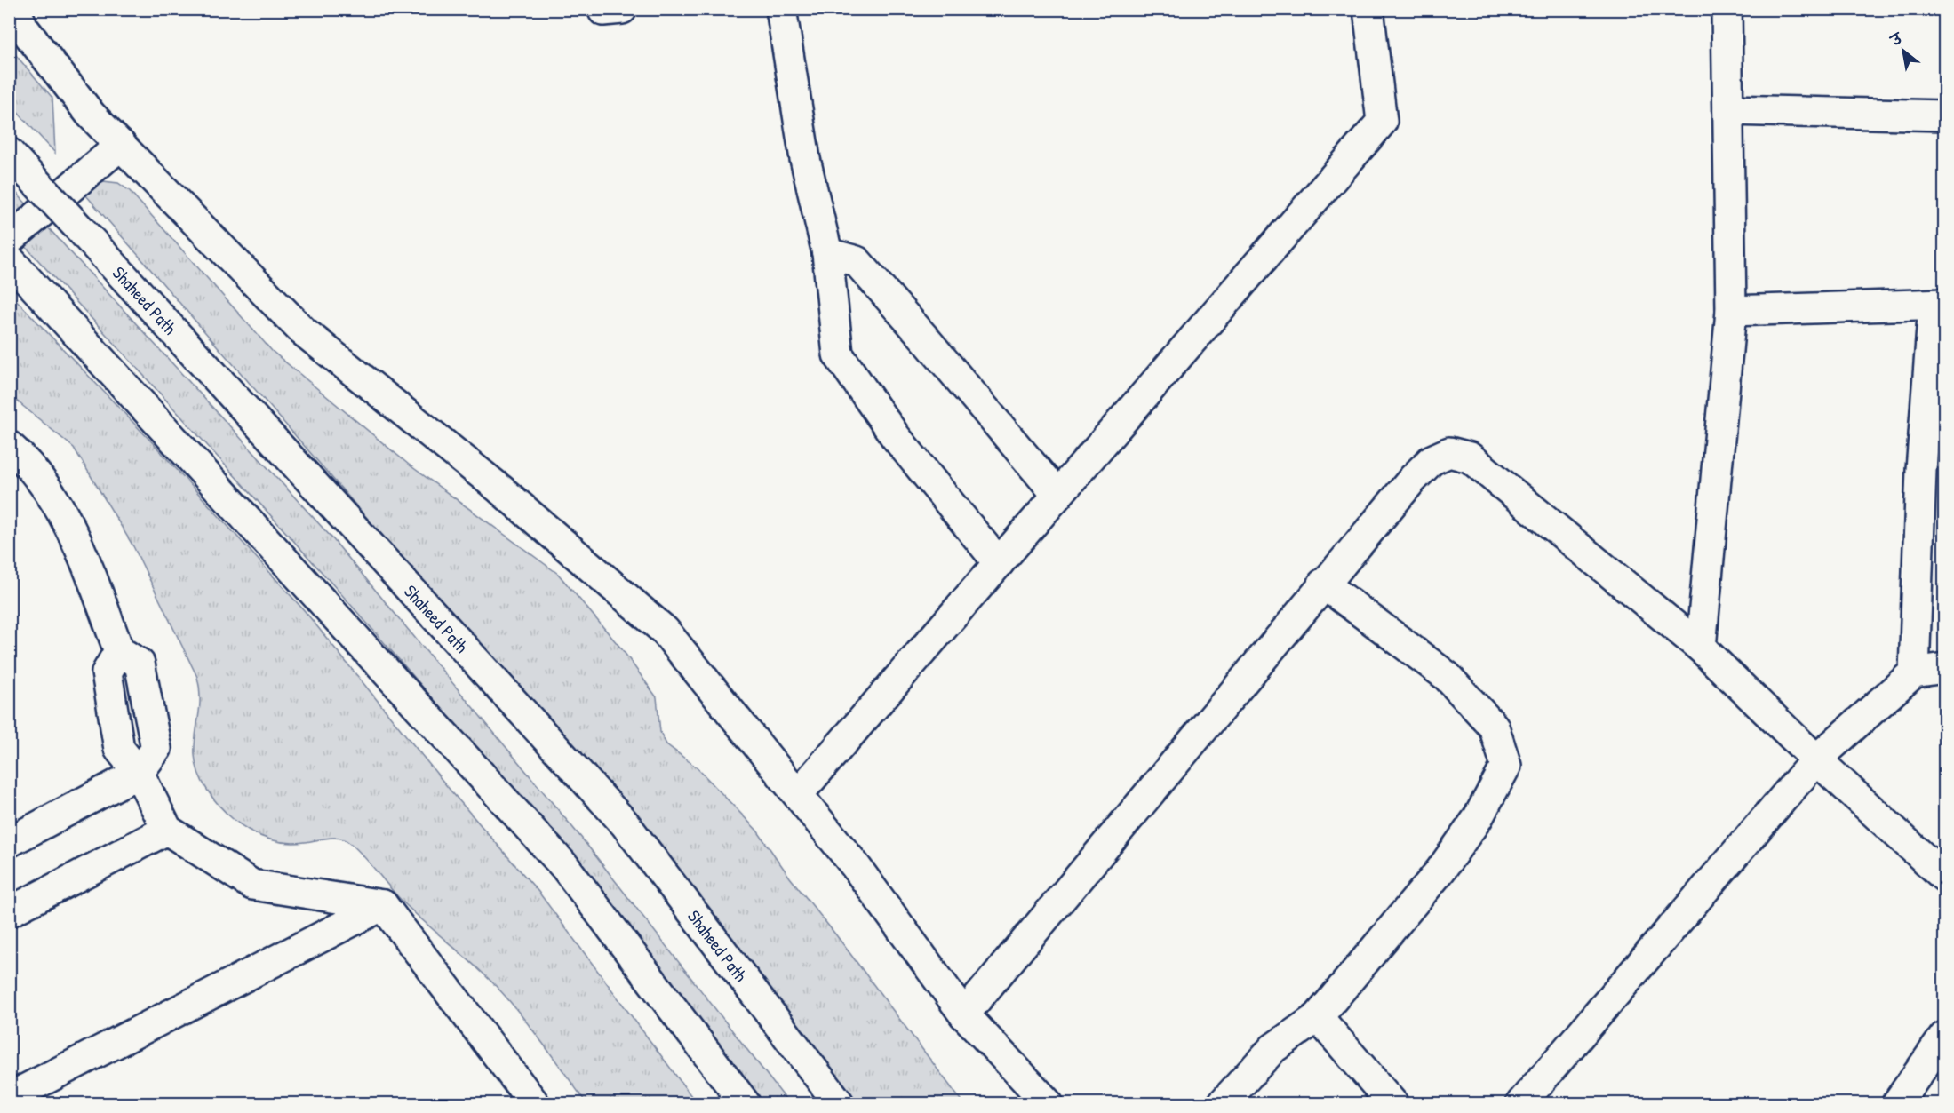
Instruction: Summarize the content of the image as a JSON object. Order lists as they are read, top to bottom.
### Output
{
  "streets": {
    "main road": ["Shaheed Path"]
  },
  "north": "top left"
}
